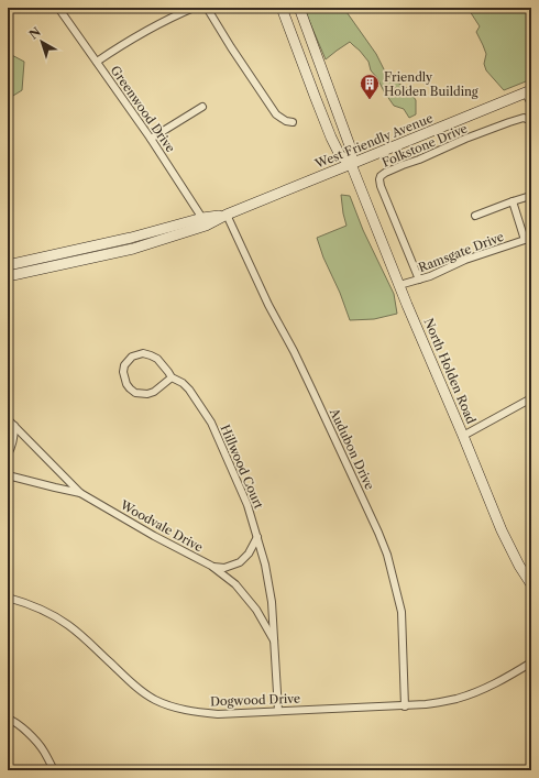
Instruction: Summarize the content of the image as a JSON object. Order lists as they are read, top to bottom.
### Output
{
  "streets": {
    "main road": ["West Friendly Avenue", "North Holden Road"],
    "street": [
      "Greenwood Drive",
      "Folkstone Drive",
      "Ramsgate Drive",
      "Audubon Drive",
      "Hillwood Court",
      "Woodvale Drive",
      "Dogwood Drive"
    ]
  },
  "crossings": [
    ["Greenwood Drive", "West Friendly Avenue"],
    ["West Friendly Avenue", "North Holden Road"],
    ["West Friendly Avenue", "Audubon Drive"],
    ["Folkstone Drive", "Ramsgate Drive"],
    ["Ramsgate Drive", "North Holden Road"],
    ["Audubon Drive", "Dogwood Drive"],
    ["Hillwood Court", "Woodvale Drive"],
    ["Hillwood Court", "Dogwood Drive"]
  ],
  "places": {
    "building": ["Friendly Holden Building"]
  },
  "north": "top left"
}
